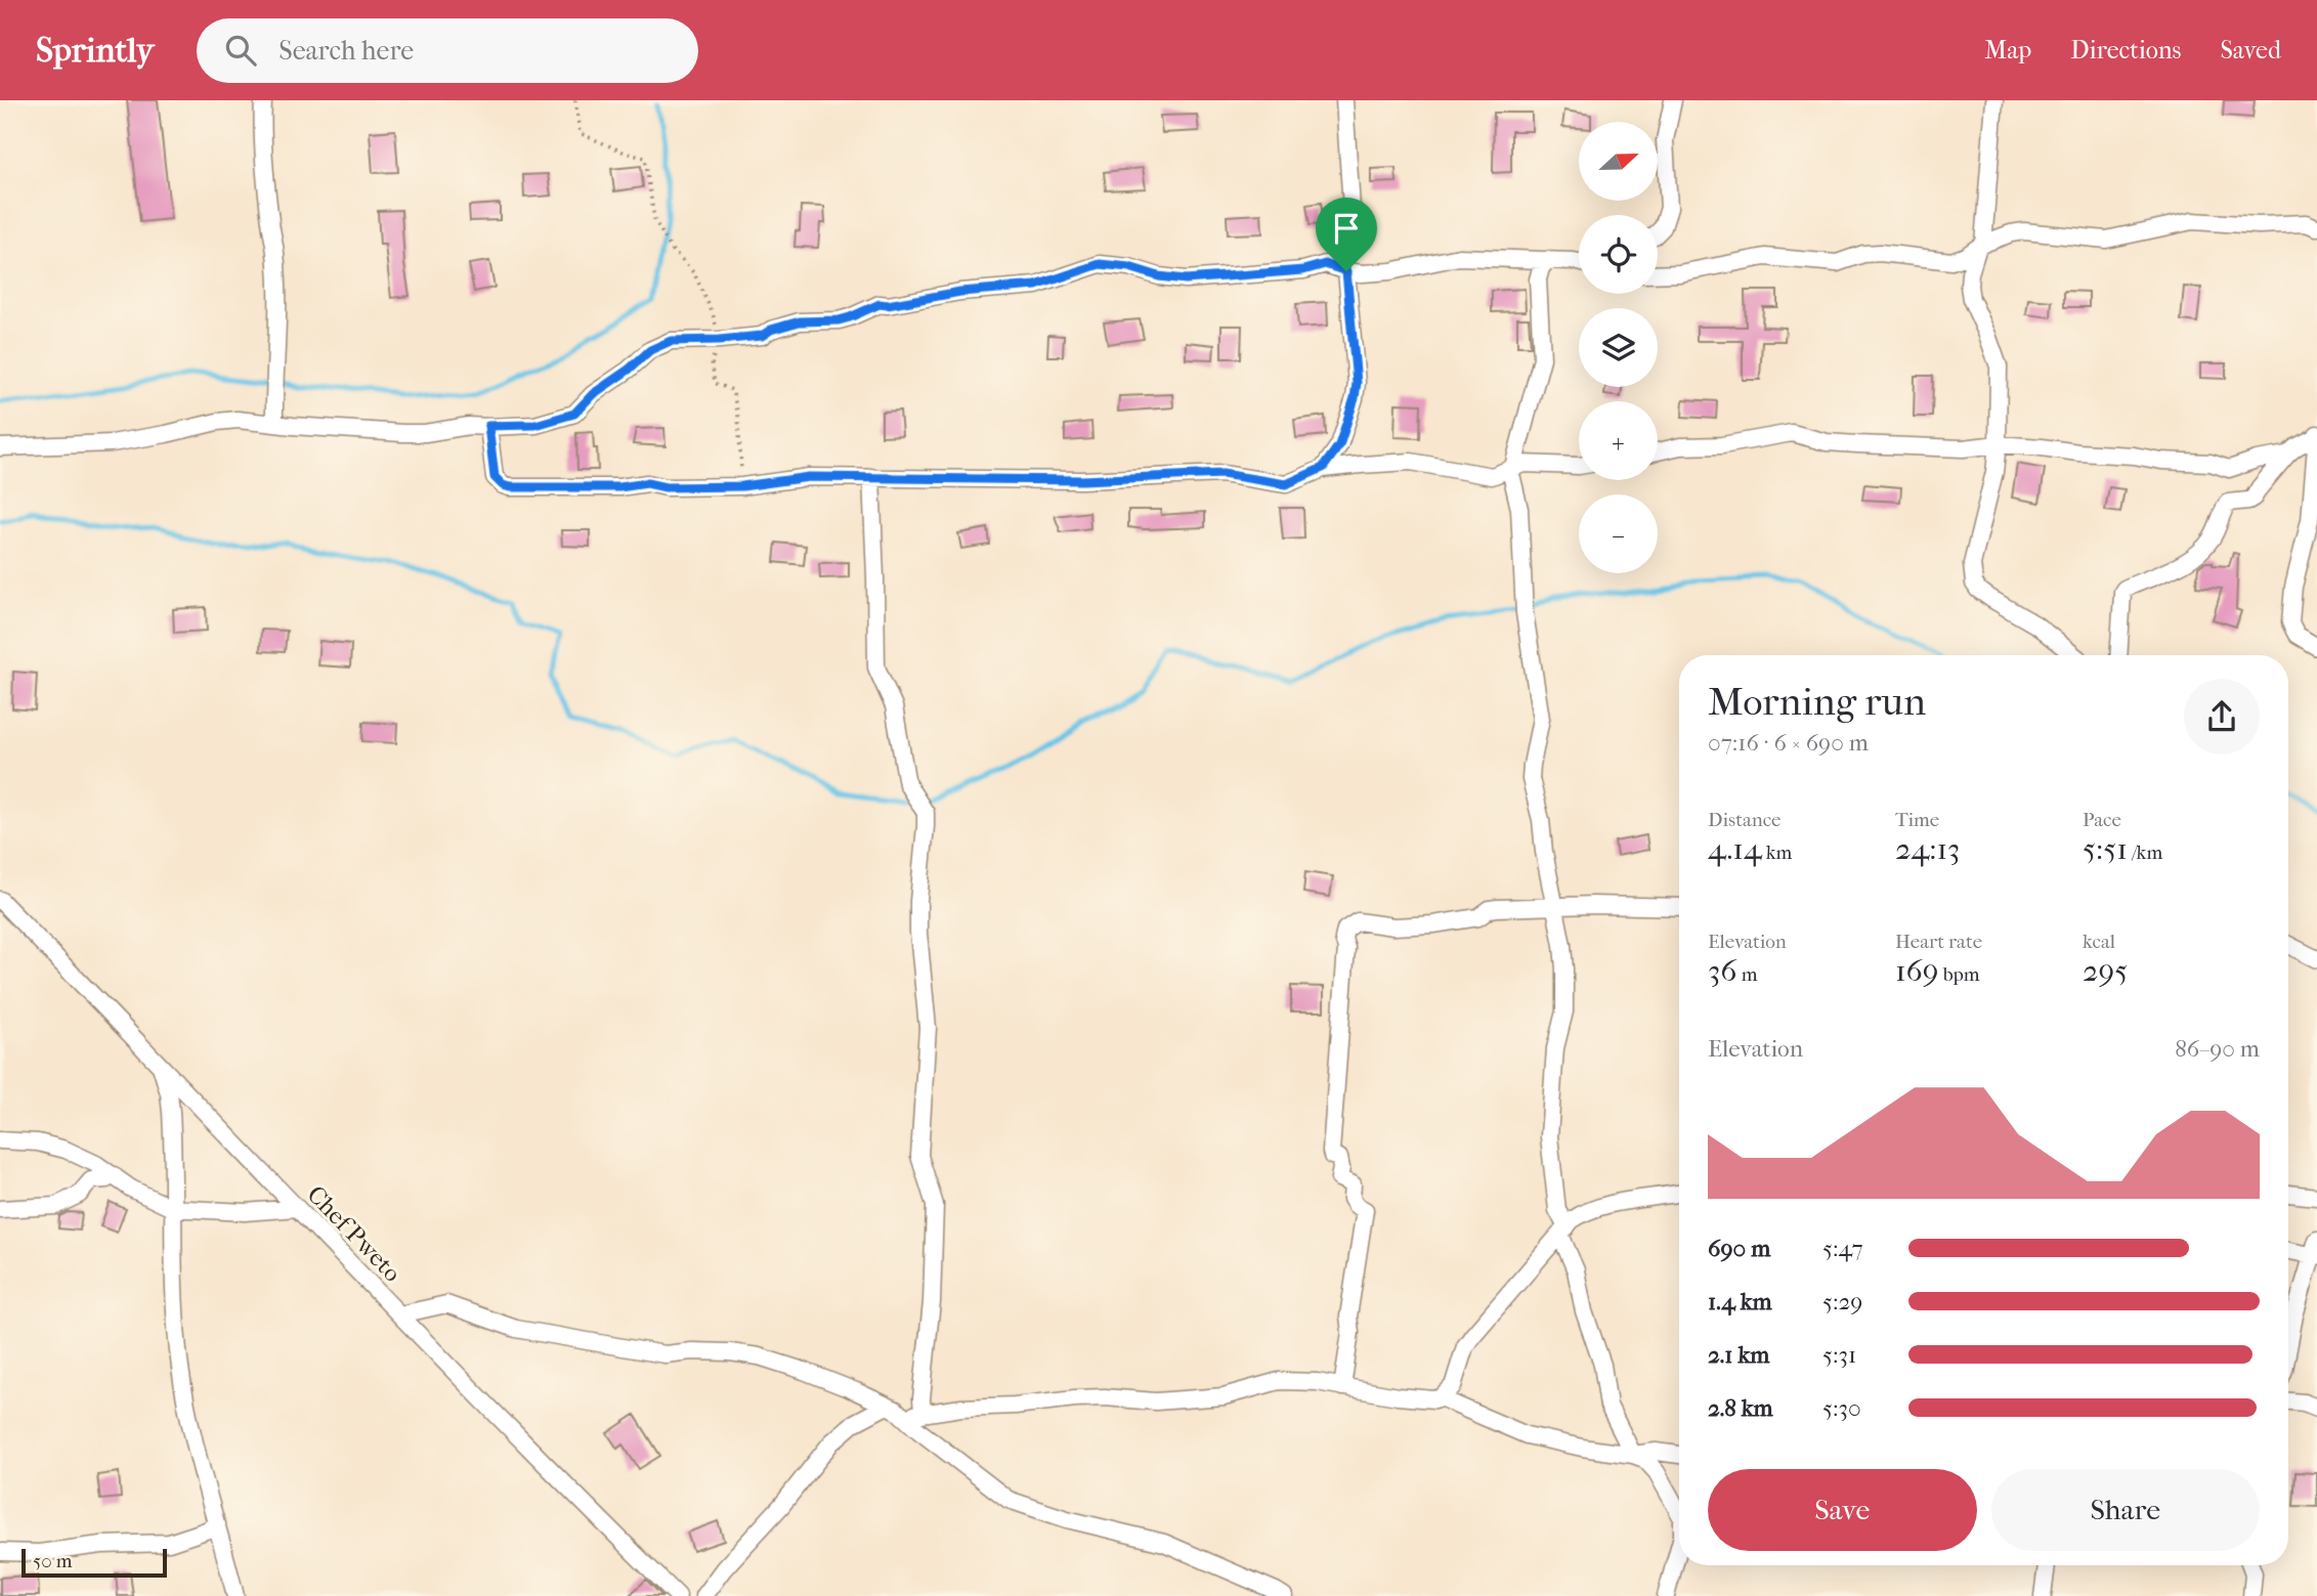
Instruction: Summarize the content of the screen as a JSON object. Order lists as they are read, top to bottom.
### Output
{
  "streets": {
    "street": ["Chef Pweto"]
  },
  "scale_bar": "50 m",
  "north": "right",
  "page": {
    "header": "Sprintly",
    "search": "Search here",
    "nav": ["Map", "Directions", "Saved"],
    "map_buttons": ["+", "−"],
    "heading": ["Morning run", "07:16 · 6 × 690 m"],
    "stats": [
      ["Distance", "4.14 km"],
      ["Time", "24:13"],
      ["Pace", "5:51 /km"],
      ["Elevation", "36 m"],
      ["Heart rate", "169 bpm"],
      ["kcal", "295"]
    ],
    "chart": ["Elevation", "86–90 m"],
    "list": [
      {
        "name": "690 m",
        "note": "5:47"
      },
      {
        "name": "1.4 km",
        "note": "5:29"
      },
      {
        "name": "2.1 km",
        "note": "5:31"
      },
      {
        "name": "2.8 km",
        "note": "5:30"
      }
    ],
    "buttons": ["Save", "Share"],
    "scale": "50 m"
  }
}
